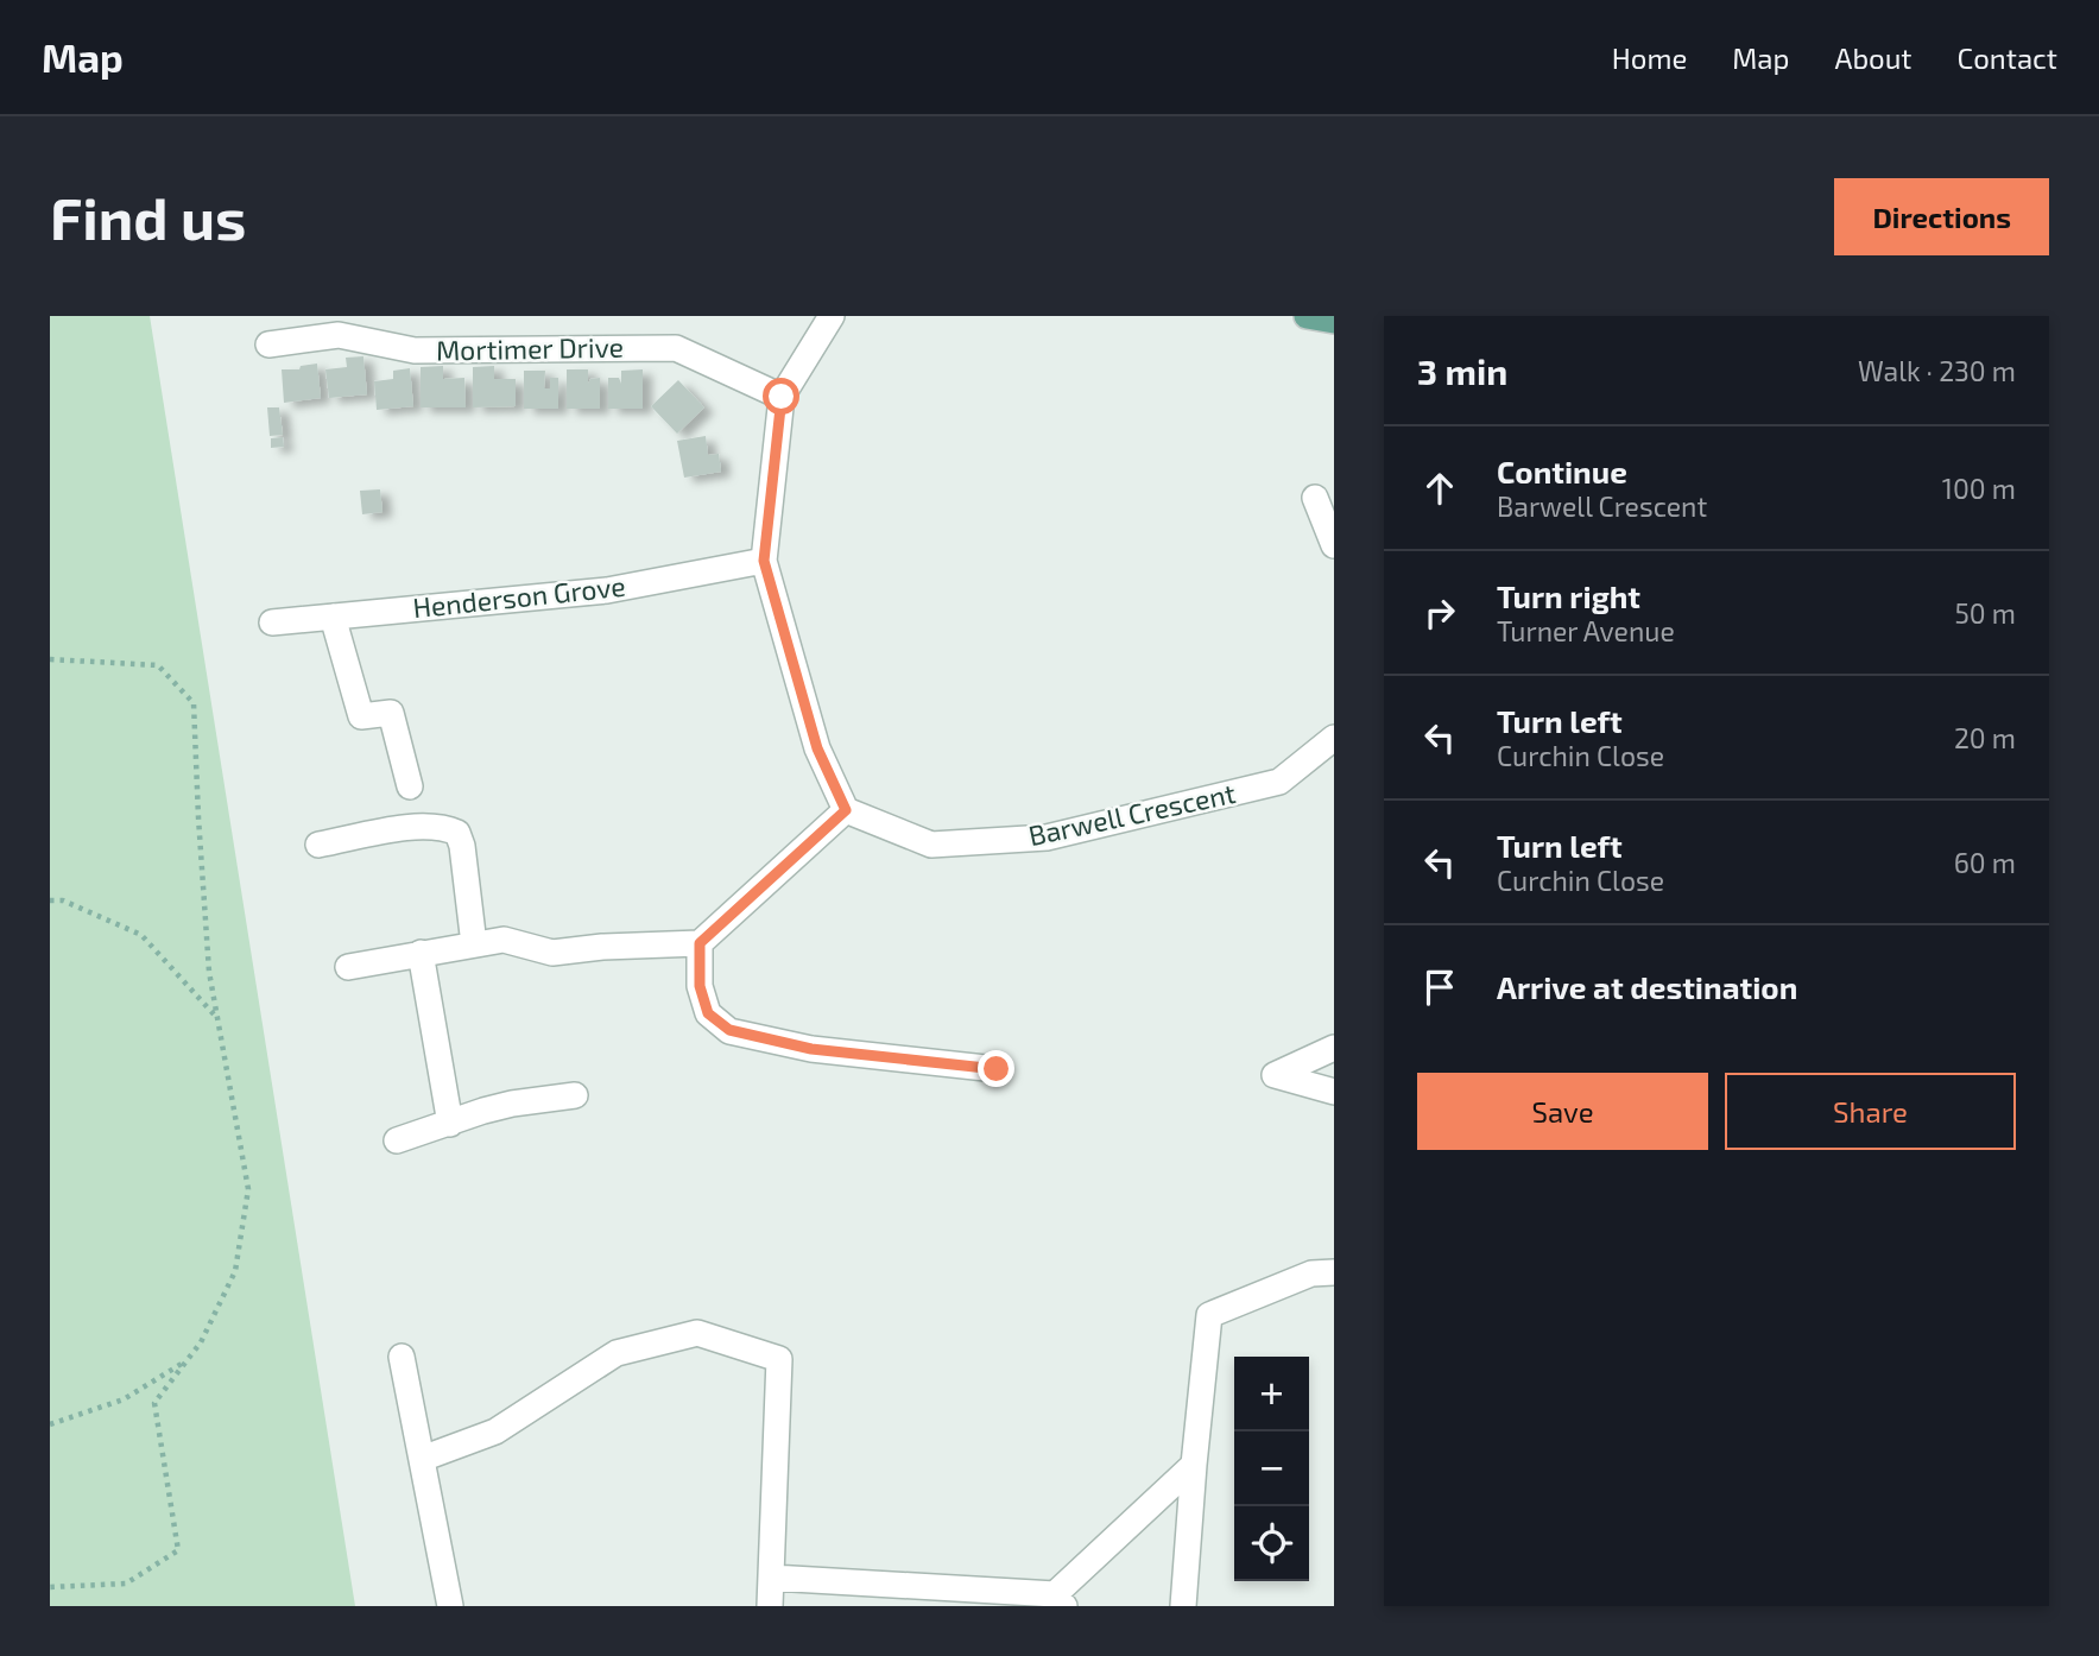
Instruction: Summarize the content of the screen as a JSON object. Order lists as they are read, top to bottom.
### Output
{
  "streets": {
    "street": ["Mortimer Drive", "Henderson Grove", "Barwell Crescent"]
  },
  "page": {
    "header": "Map",
    "nav": [
      "Home",
      "Map",
      "About",
      "Contact"
    ],
    "buttons": [
      "Directions",
      ["Save", "Share"]
    ],
    "title": "Find us",
    "heading": ["3 min", "Walk · 230 m"],
    "list": [
      ["Continue", "Barwell Crescent", "100 m"],
      ["Turn right", "Turner Avenue", "50 m"],
      ["Turn left", "Curchin Close", "20 m"],
      ["Turn left", "Curchin Close", "60 m"],
      "Arrive at destination"
    ],
    "map_buttons": ["+", "−"]
  }
}
